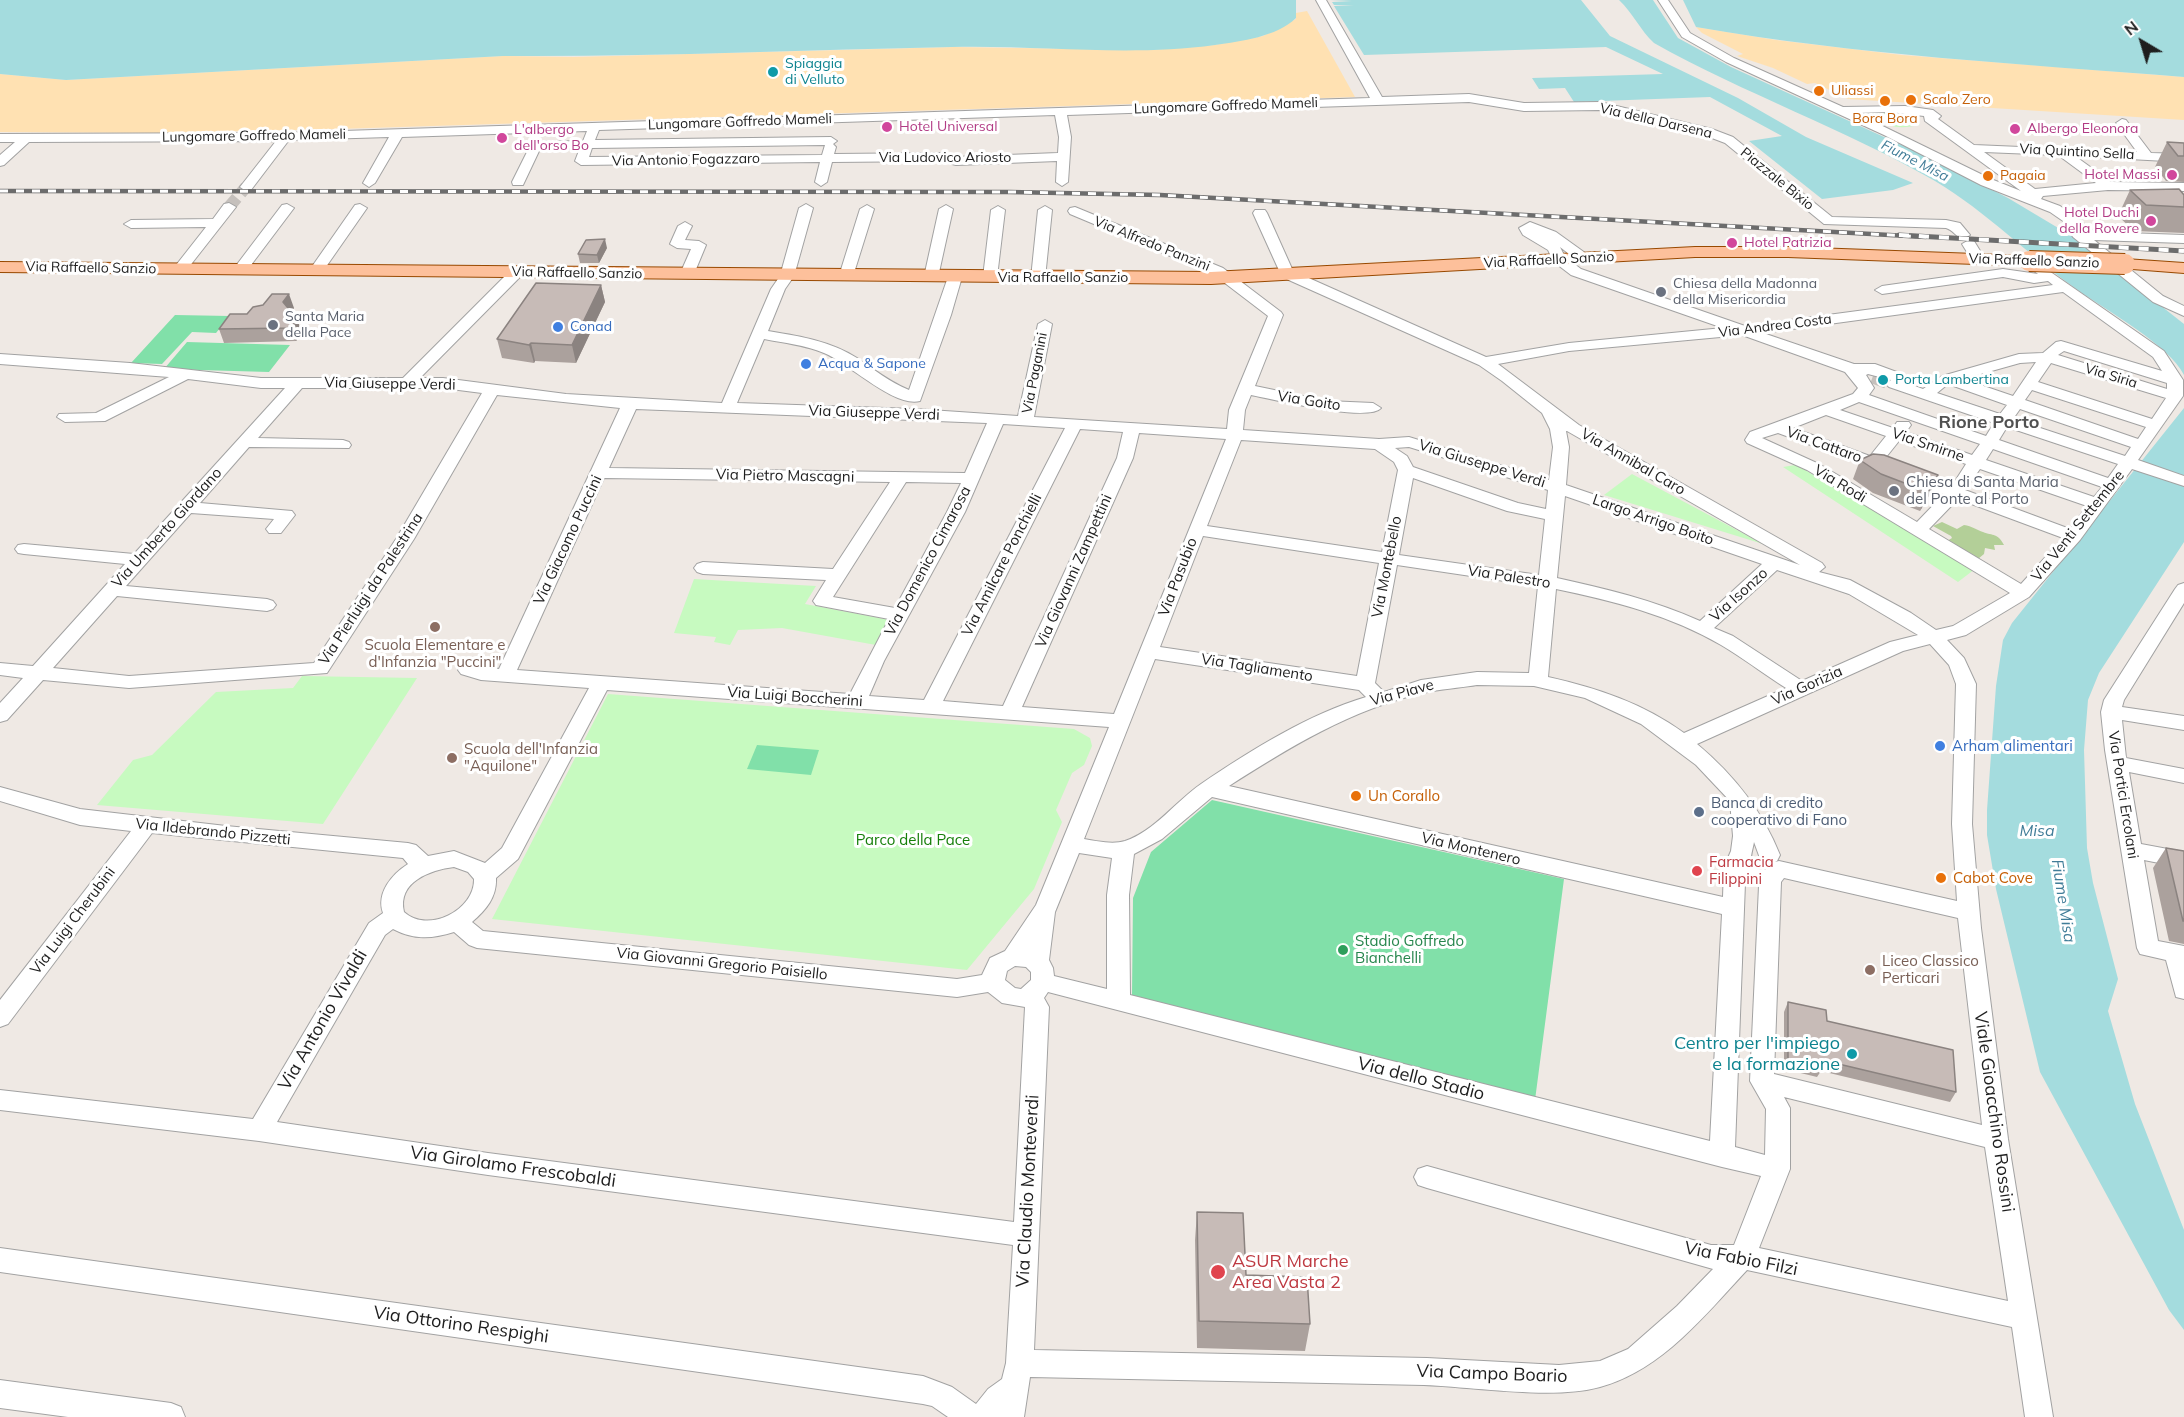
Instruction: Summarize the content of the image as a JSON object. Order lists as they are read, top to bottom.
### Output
{
  "streets": {
    "main road": ["Via Raffaello Sanzio"],
    "street": [
      "Lungomare Goffredo Mameli",
      "Via della Darsena",
      "Via Quintino Sella",
      "Via Ludovico Ariosto",
      "Via Antonio Fogazzaro",
      "Piazzale Bixio",
      "Via Alfredo Panzini",
      "Via Andrea Costa",
      "Via Paganini",
      "Via Siria",
      "Via Giuseppe Verdi",
      "Via Goito",
      "Via Cattaro",
      "Via Smirne",
      "Via Annibal Caro",
      "Via Pietro Mascagni",
      "Via Rodi",
      "Largo Arrigo Boito",
      "Via Venti Settembre",
      "Via Umberto Giordano",
      "Via Giacomo Puccini",
      "Via Domenico Cimarosa",
      "Via Amilcare Ponchielli",
      "Via Montebello",
      "Via Giovanni Zampettini",
      "Via Pasubio",
      "Via Palestro",
      "Via Pierluigi da Palestrina",
      "Via Isonzo",
      "Via Tagliamento",
      "Via Gorizia",
      "Via Piave",
      "Via Luigi Boccherini",
      "Via Portici Ercolani",
      "Via Ildebrando Pizzetti",
      "Via Montenero",
      "Via Luigi Cherubini",
      "Via Giovanni Gregorio Paisiello",
      "Via Antonio Vivaldi",
      "Via dello Stadio",
      "Viale Gioacchino Rossini",
      "Via Girolamo Frescobaldi",
      "Via Claudio Monteverdi",
      "Via Fabio Filzi",
      "Via Ottorino Respighi",
      "Via Campo Boario"
    ]
  },
  "crossings": [
    ["Lungomare Goffredo Mameli", "Via della Darsena"],
    ["Via della Darsena", "Piazzale Bixio"],
    ["Via Ludovico Ariosto", "Via Antonio Fogazzaro"],
    ["Piazzale Bixio", "Via Andrea Costa"],
    ["Via Alfredo Panzini", "Via Raffaello Sanzio"],
    ["Via Alfredo Panzini", "Via Pasubio"],
    ["Via Raffaello Sanzio", "Via Annibal Caro"],
    ["Via Andrea Costa", "Via Annibal Caro"],
    ["Via Paganini", "Via Giuseppe Verdi"],
    ["Via Siria", "Via Venti Settembre"],
    ["Via Giuseppe Verdi", "Largo Arrigo Boito"],
    ["Via Giuseppe Verdi", "Via Umberto Giordano"],
    ["Via Giuseppe Verdi", "Via Giacomo Puccini"],
    ["Via Giuseppe Verdi", "Via Domenico Cimarosa"],
    ["Via Giuseppe Verdi", "Via Amilcare Ponchielli"],
    ["Via Giuseppe Verdi", "Via Giovanni Zampettini"],
    ["Via Giuseppe Verdi", "Via Pasubio"],
    ["Via Giuseppe Verdi", "Via Pierluigi da Palestrina"],
    ["Via Goito", "Via Pasubio"],
    ["Via Cattaro", "Via Rodi"],
    ["Via Cattaro", "Via Venti Settembre"],
    ["Via Smirne", "Via Rodi"],
    ["Via Smirne", "Via Venti Settembre"],
    ["Via Annibal Caro", "Largo Arrigo Boito"],
    ["Via Annibal Caro", "Via Venti Settembre"],
    ["Via Annibal Caro", "Via Gorizia"],
    ["Via Annibal Caro", "Viale Gioacchino Rossini"],
    ["Via Pietro Mascagni", "Via Giacomo Puccini"],
    ["Via Pietro Mascagni", "Via Domenico Cimarosa"],
    ["Via Rodi", "Via Venti Settembre"],
    ["Largo Arrigo Boito", "Via Isonzo"],
    ["Via Venti Settembre", "Via Gorizia"],
    ["Via Venti Settembre", "Viale Gioacchino Rossini"],
    ["Via Umberto Giordano", "Via Pierluigi da Palestrina"],
    ["Via Giacomo Puccini", "Via Luigi Boccherini"],
    ["Via Domenico Cimarosa", "Via Luigi Boccherini"],
    ["Via Amilcare Ponchielli", "Via Luigi Boccherini"],
    ["Via Montebello", "Via Palestro"],
    ["Via Montebello", "Via Tagliamento"],
    ["Via Montebello", "Via Piave"],
    ["Via Giovanni Zampettini", "Via Luigi Boccherini"],
    ["Via Pasubio", "Via Palestro"],
    ["Via Pasubio", "Via Tagliamento"],
    ["Via Pasubio", "Via Luigi Boccherini"],
    ["Via Pasubio", "Via Claudio Monteverdi"],
    ["Via Palestro", "Via Isonzo"],
    ["Via Palestro", "Via Gorizia"],
    ["Via Tagliamento", "Via Piave"],
    ["Via Gorizia", "Via Piave"],
    ["Via Gorizia", "Viale Gioacchino Rossini"],
    ["Via Piave", "Via Montenero"],
    ["Via Piave", "Via Claudio Monteverdi"],
    ["Via Luigi Boccherini", "Via Claudio Monteverdi"],
    ["Via Ildebrando Pizzetti", "Via Luigi Cherubini"],
    ["Via Ildebrando Pizzetti", "Via Giovanni Gregorio Paisiello"],
    ["Via Ildebrando Pizzetti", "Via Antonio Vivaldi"],
    ["Via Giovanni Gregorio Paisiello", "Via Antonio Vivaldi"],
    ["Via Giovanni Gregorio Paisiello", "Via dello Stadio"],
    ["Via Giovanni Gregorio Paisiello", "Via Claudio Monteverdi"],
    ["Via Antonio Vivaldi", "Via Girolamo Frescobaldi"],
    ["Via dello Stadio", "Via Claudio Monteverdi"],
    ["Via dello Stadio", "Via Campo Boario"],
    ["Viale Gioacchino Rossini", "Via Fabio Filzi"],
    ["Via Girolamo Frescobaldi", "Via Claudio Monteverdi"],
    ["Via Claudio Monteverdi", "Via Campo Boario"],
    ["Via Fabio Filzi", "Via Campo Boario"]
  ],
  "districts": ["Rione Porto"],
  "water": ["Fiume Misa", "Misa"],
  "parks": ["Parco della Pace"],
  "places": [
    "Spiaggia di Velluto",
    "Uliassi",
    "Scalo Zero",
    "Bora Bora",
    "Hotel Universal",
    "Albergo Eleonora",
    "L'albergo dell'orso Bo",
    "Hotel Massi",
    "Pagaia",
    "Hotel Duchi della Rovere",
    "Hotel Patrizia",
    "Chiesa della Madonna della Misericordia",
    "Santa Maria della Pace",
    "Conad",
    "Acqua & Sapone",
    "Porta Lambertina",
    "Chiesa di Santa Maria del Ponte al Porto",
    "Scuola Elementare e d'Infanzia \"Puccini\"",
    "Arham alimentari",
    "Scuola dell'Infanzia \"Aquilone\"",
    "Un Corallo",
    "Banca di credito cooperativo di Fano",
    "Farmacia Filippini",
    "Cabot Cove",
    "Stadio Goffredo Bianchelli",
    "Liceo Classico Perticari",
    "Centro per l'impiego e la formazione",
    "ASUR Marche Area Vasta 2"
  ],
  "north": "top left"
}
